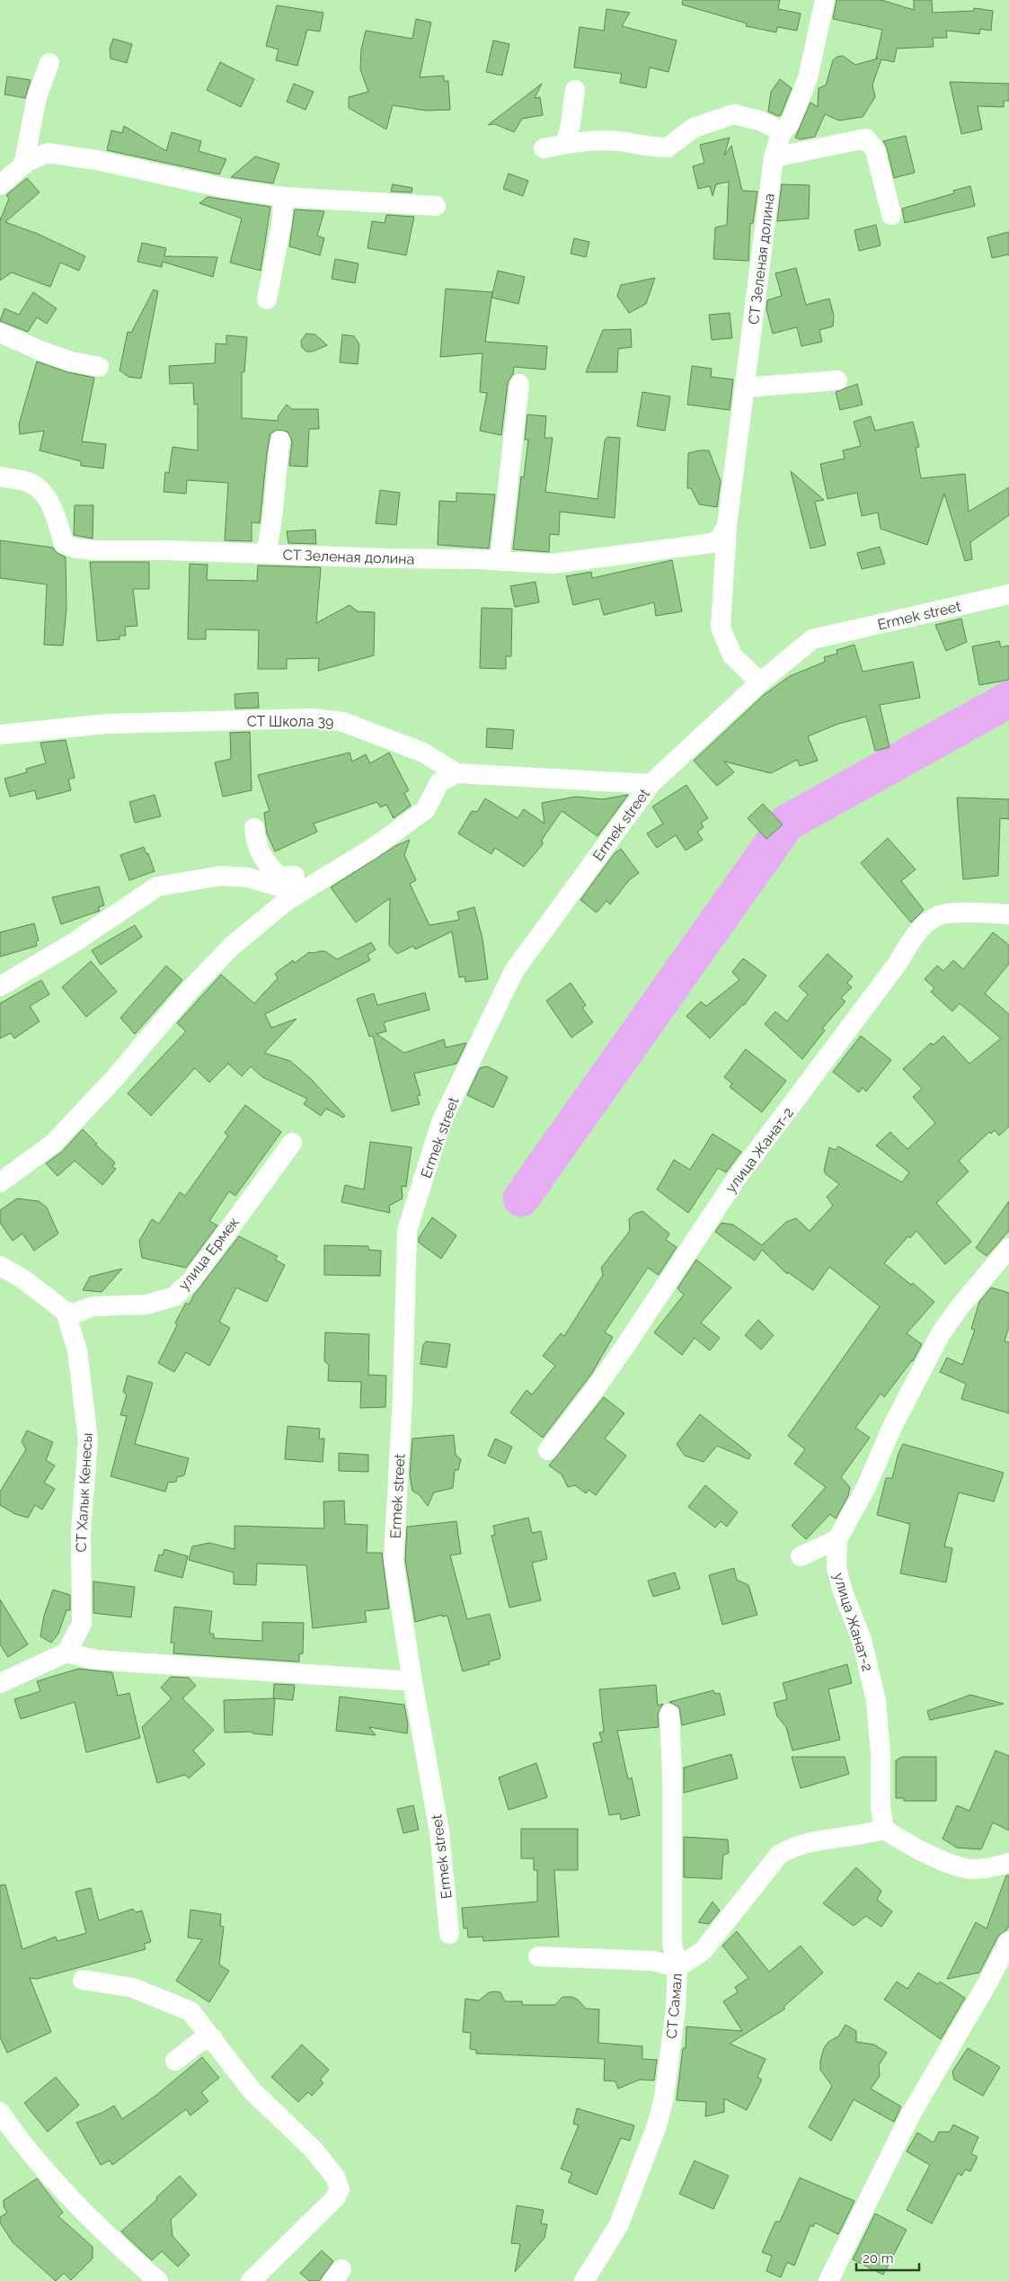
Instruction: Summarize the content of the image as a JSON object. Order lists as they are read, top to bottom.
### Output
{
  "streets": {
    "street": [
      "СТ Зеленая долина",
      "Ermek street",
      "СТ Школа 39",
      "улица Жанат-2",
      "улица Ермек",
      "СТ Халык Кенесы",
      "СТ Самал"
    ]
  },
  "crossings": [
    ["СТ Зеленая долина", "Ermek street"],
    ["Ermek street", "СТ Школа 39"],
    ["улица Ермек", "СТ Халык Кенесы"]
  ],
  "scale_bar": "20 m"
}
